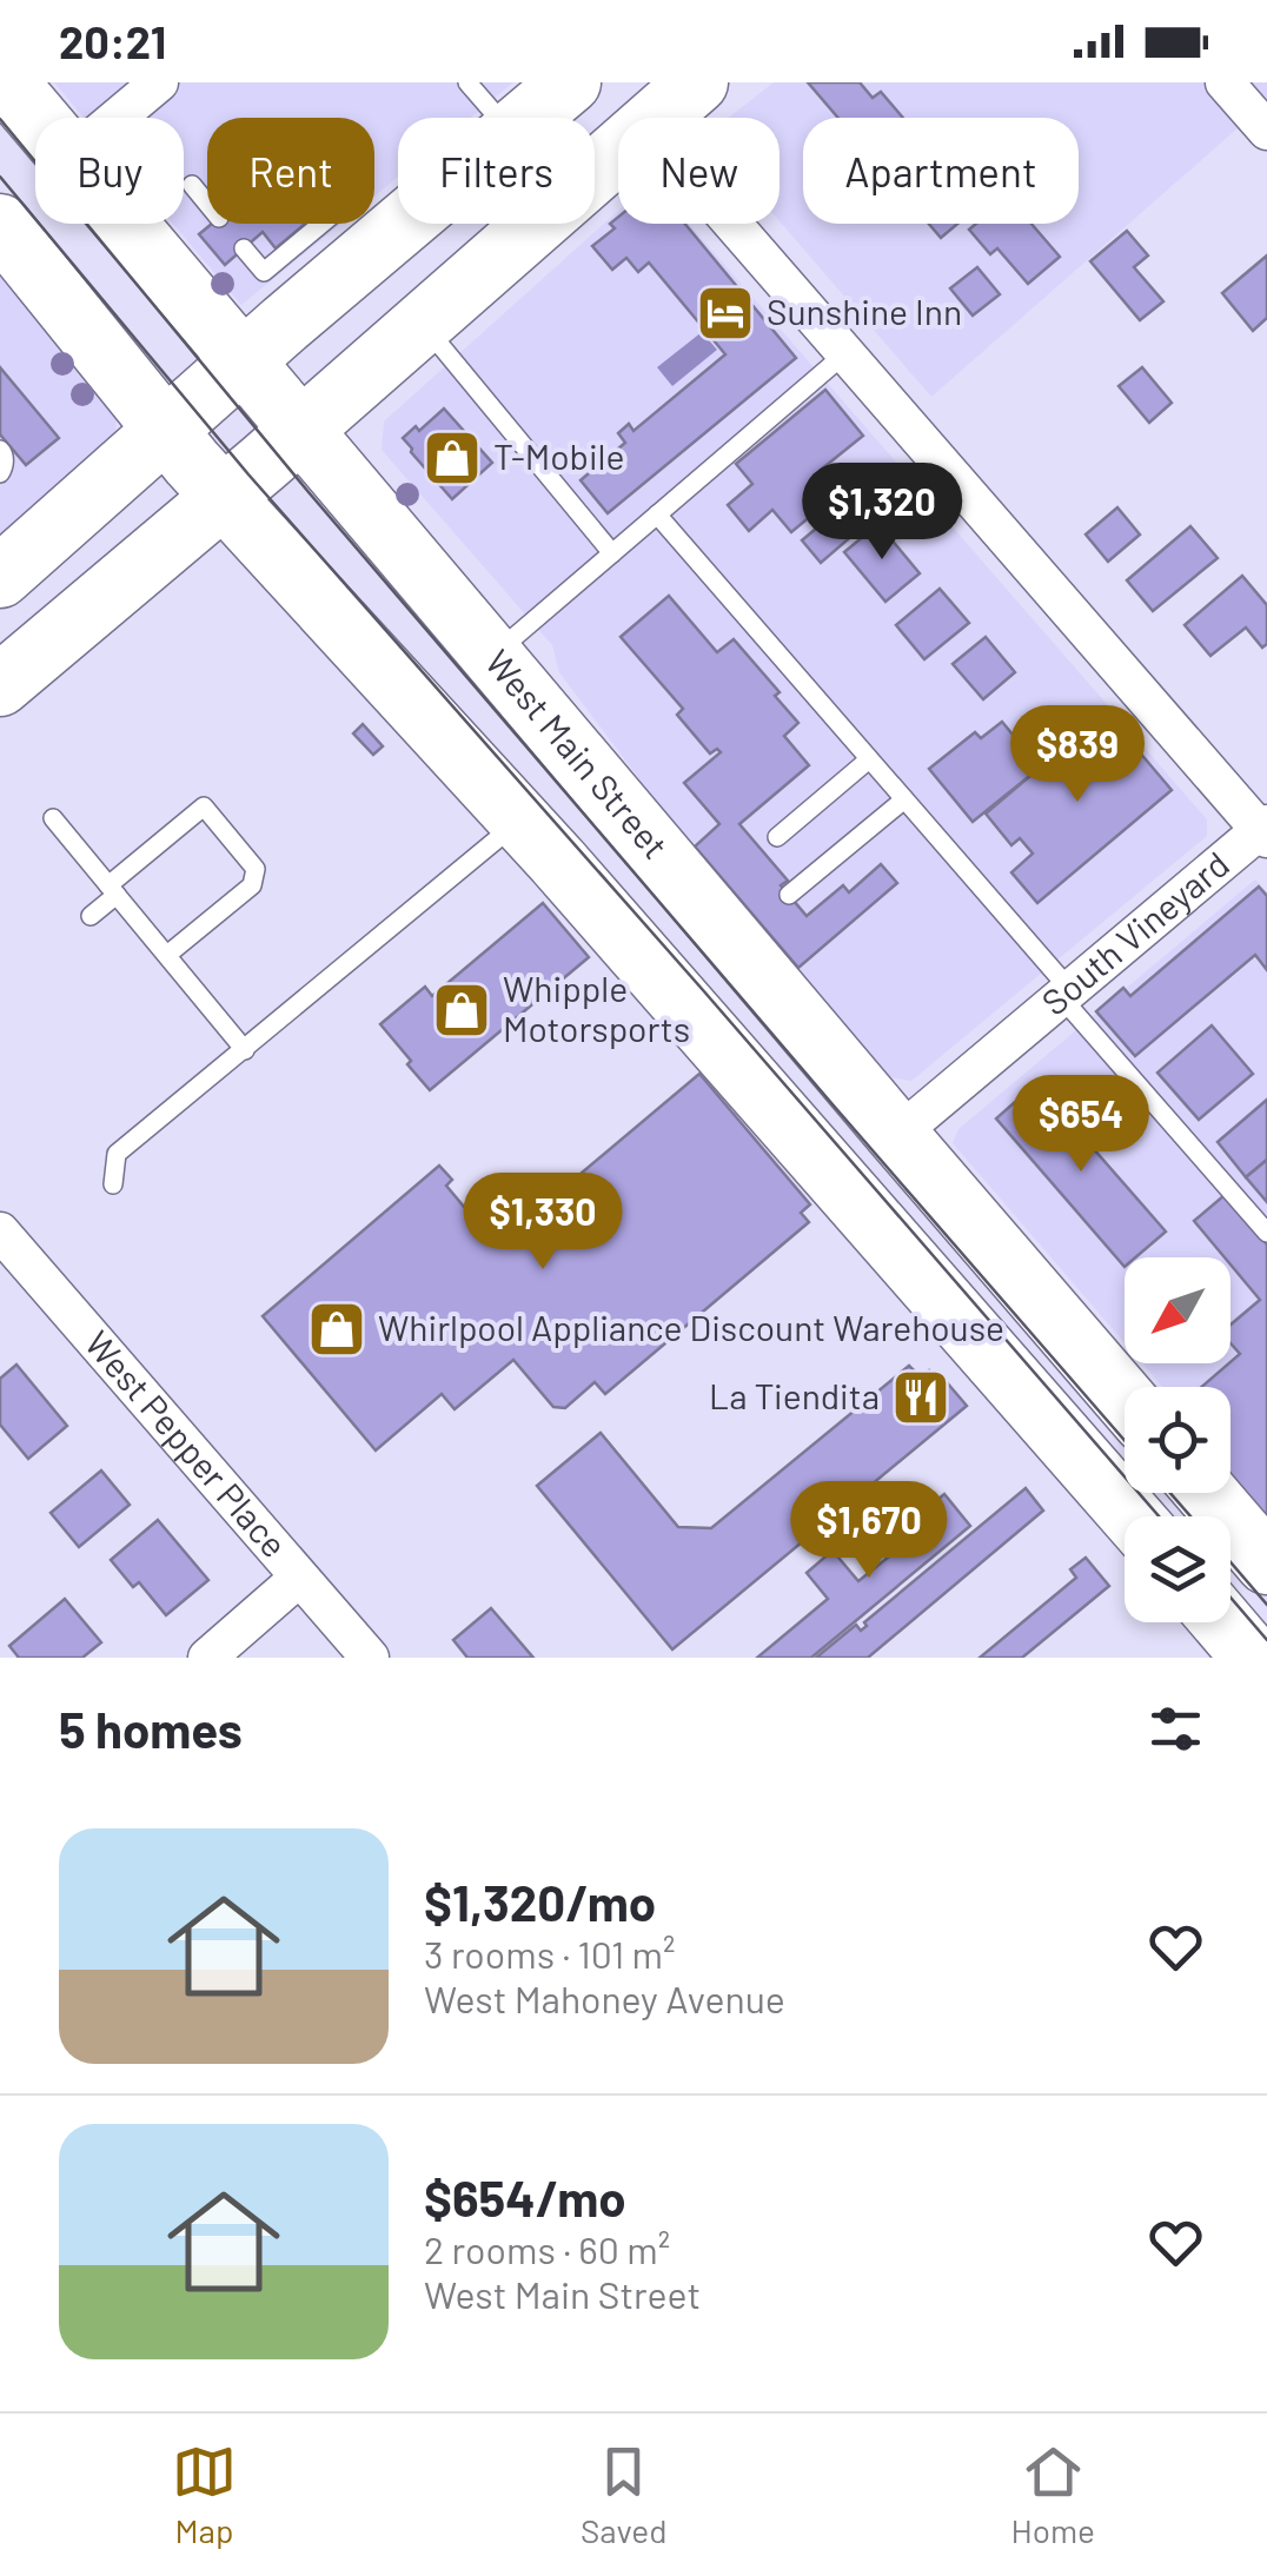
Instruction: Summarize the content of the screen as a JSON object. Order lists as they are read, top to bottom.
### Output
{
  "streets": {
    "main road": ["West Main Street"],
    "street": ["South Vineyard", "West Pepper Place"]
  },
  "crossings": [
    ["West Main Street", "South Vineyard"]
  ],
  "places": {
    "hotel": ["Sunshine Inn"],
    "shop": ["T-Mobile", "Whipple Motorsports", "Whirlpool Appliance Discount Warehouse"],
    "restaurant": ["La Tiendita"]
  },
  "north": "bottom left",
  "page": {
    "status": "20:21",
    "chip": [
      "Buy",
      "Rent",
      "Filters",
      "New",
      "Apartment"
    ],
    "price": [
      "$1,320",
      "$839",
      "$654",
      "$1,330",
      "$1,670"
    ],
    "heading": "5 homes",
    "list": [
      {
        "name": "$1,320/mo",
        "note": "3 rooms · 101 m² · West Mahoney Avenue"
      },
      {
        "name": "$654/mo",
        "note": "2 rooms · 60 m² · West Main Street"
      }
    ],
    "tabs": ["Map", "Saved", "Home"]
  }
}
